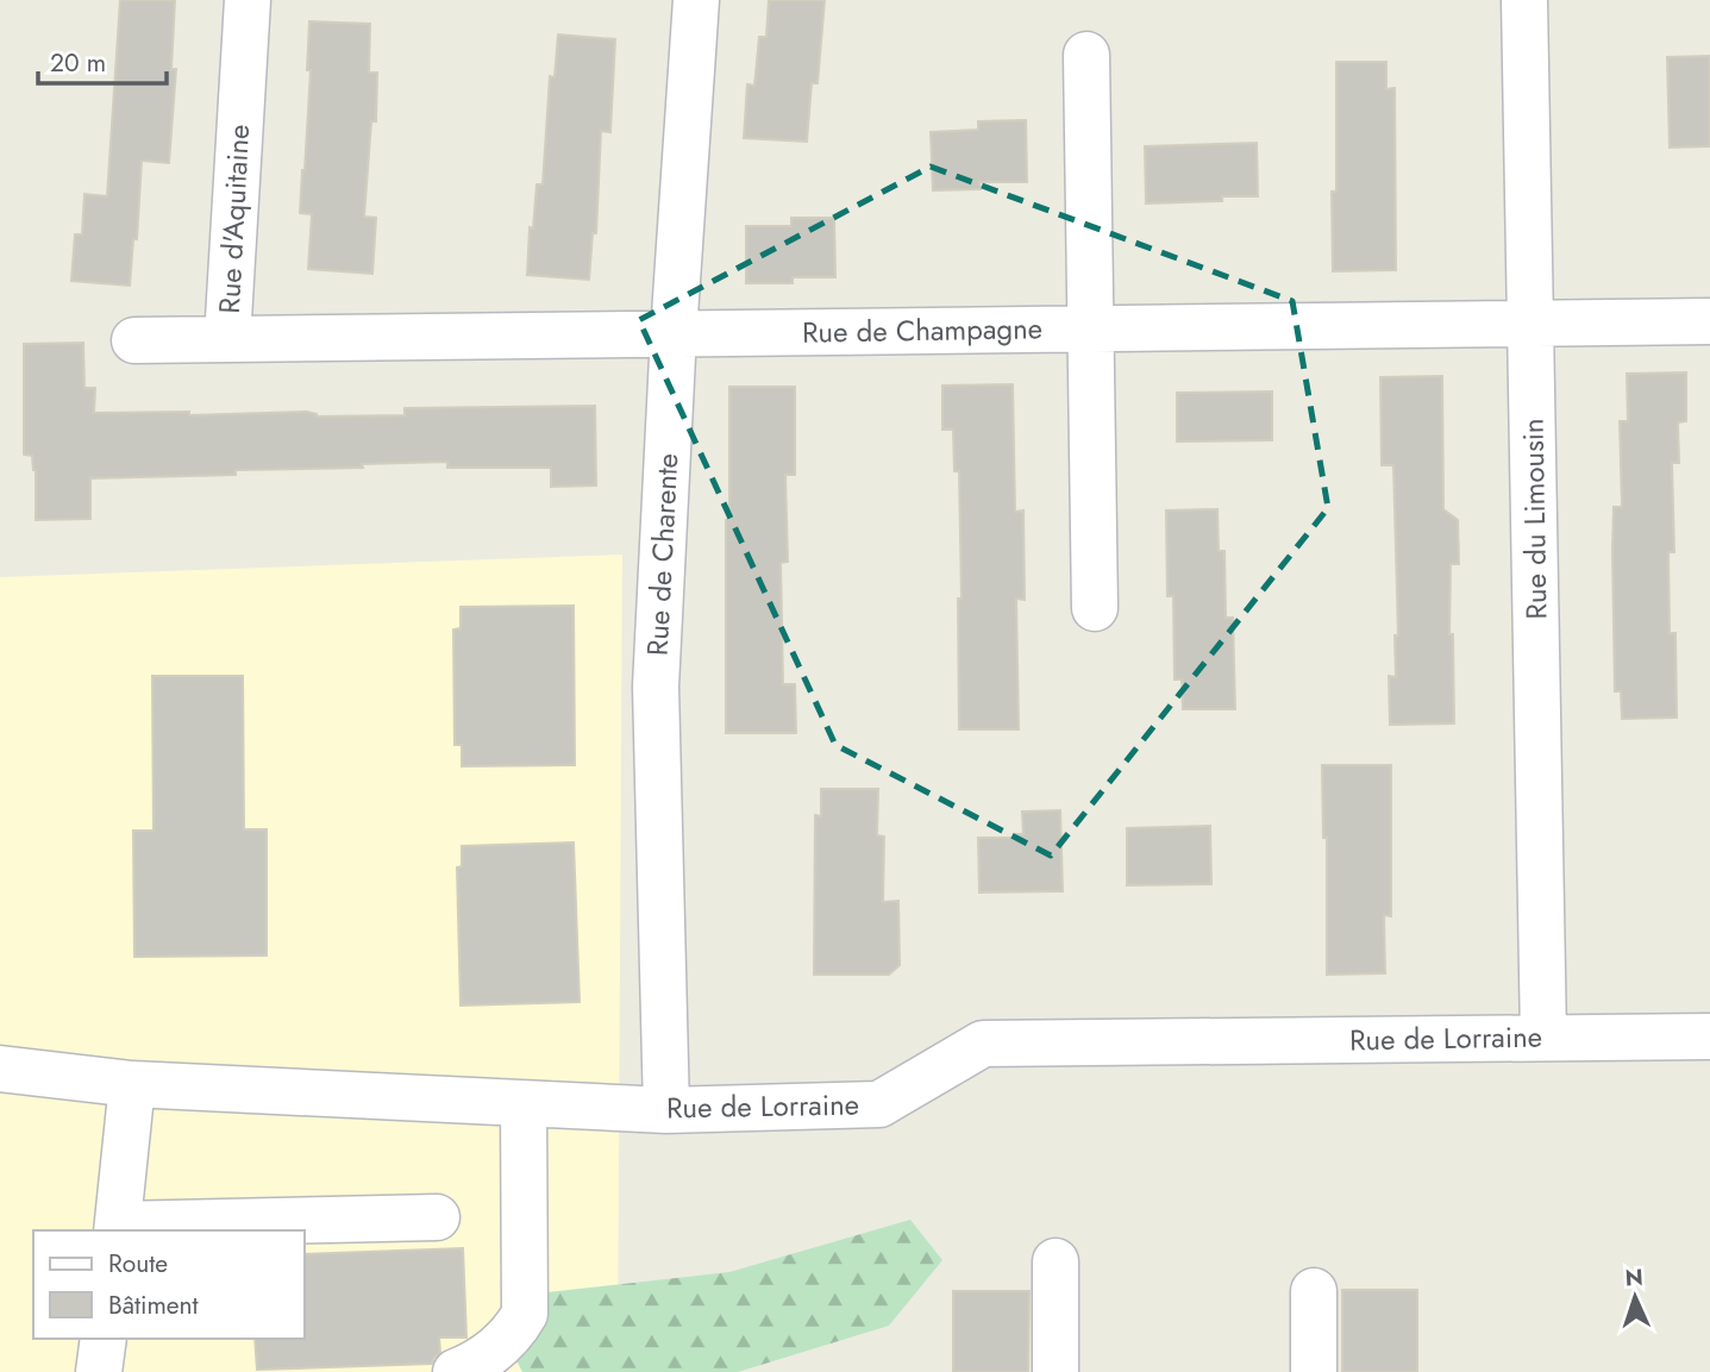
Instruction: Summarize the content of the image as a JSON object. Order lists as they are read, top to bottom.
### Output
{
  "streets": {
    "street": [
      "Rue d'Aquitaine",
      "Rue de Champagne",
      "Rue du Limousin",
      "Rue de Charente",
      "Rue de Lorraine"
    ]
  },
  "crossings": [
    ["Rue d'Aquitaine", "Rue de Champagne"],
    ["Rue de Champagne", "Rue du Limousin"],
    ["Rue de Champagne", "Rue de Charente"],
    ["Rue du Limousin", "Rue de Lorraine"],
    ["Rue de Charente", "Rue de Lorraine"]
  ],
  "legend": ["Route", "Bâtiment"],
  "scale_bar": "20 m",
  "north": "top"
}
